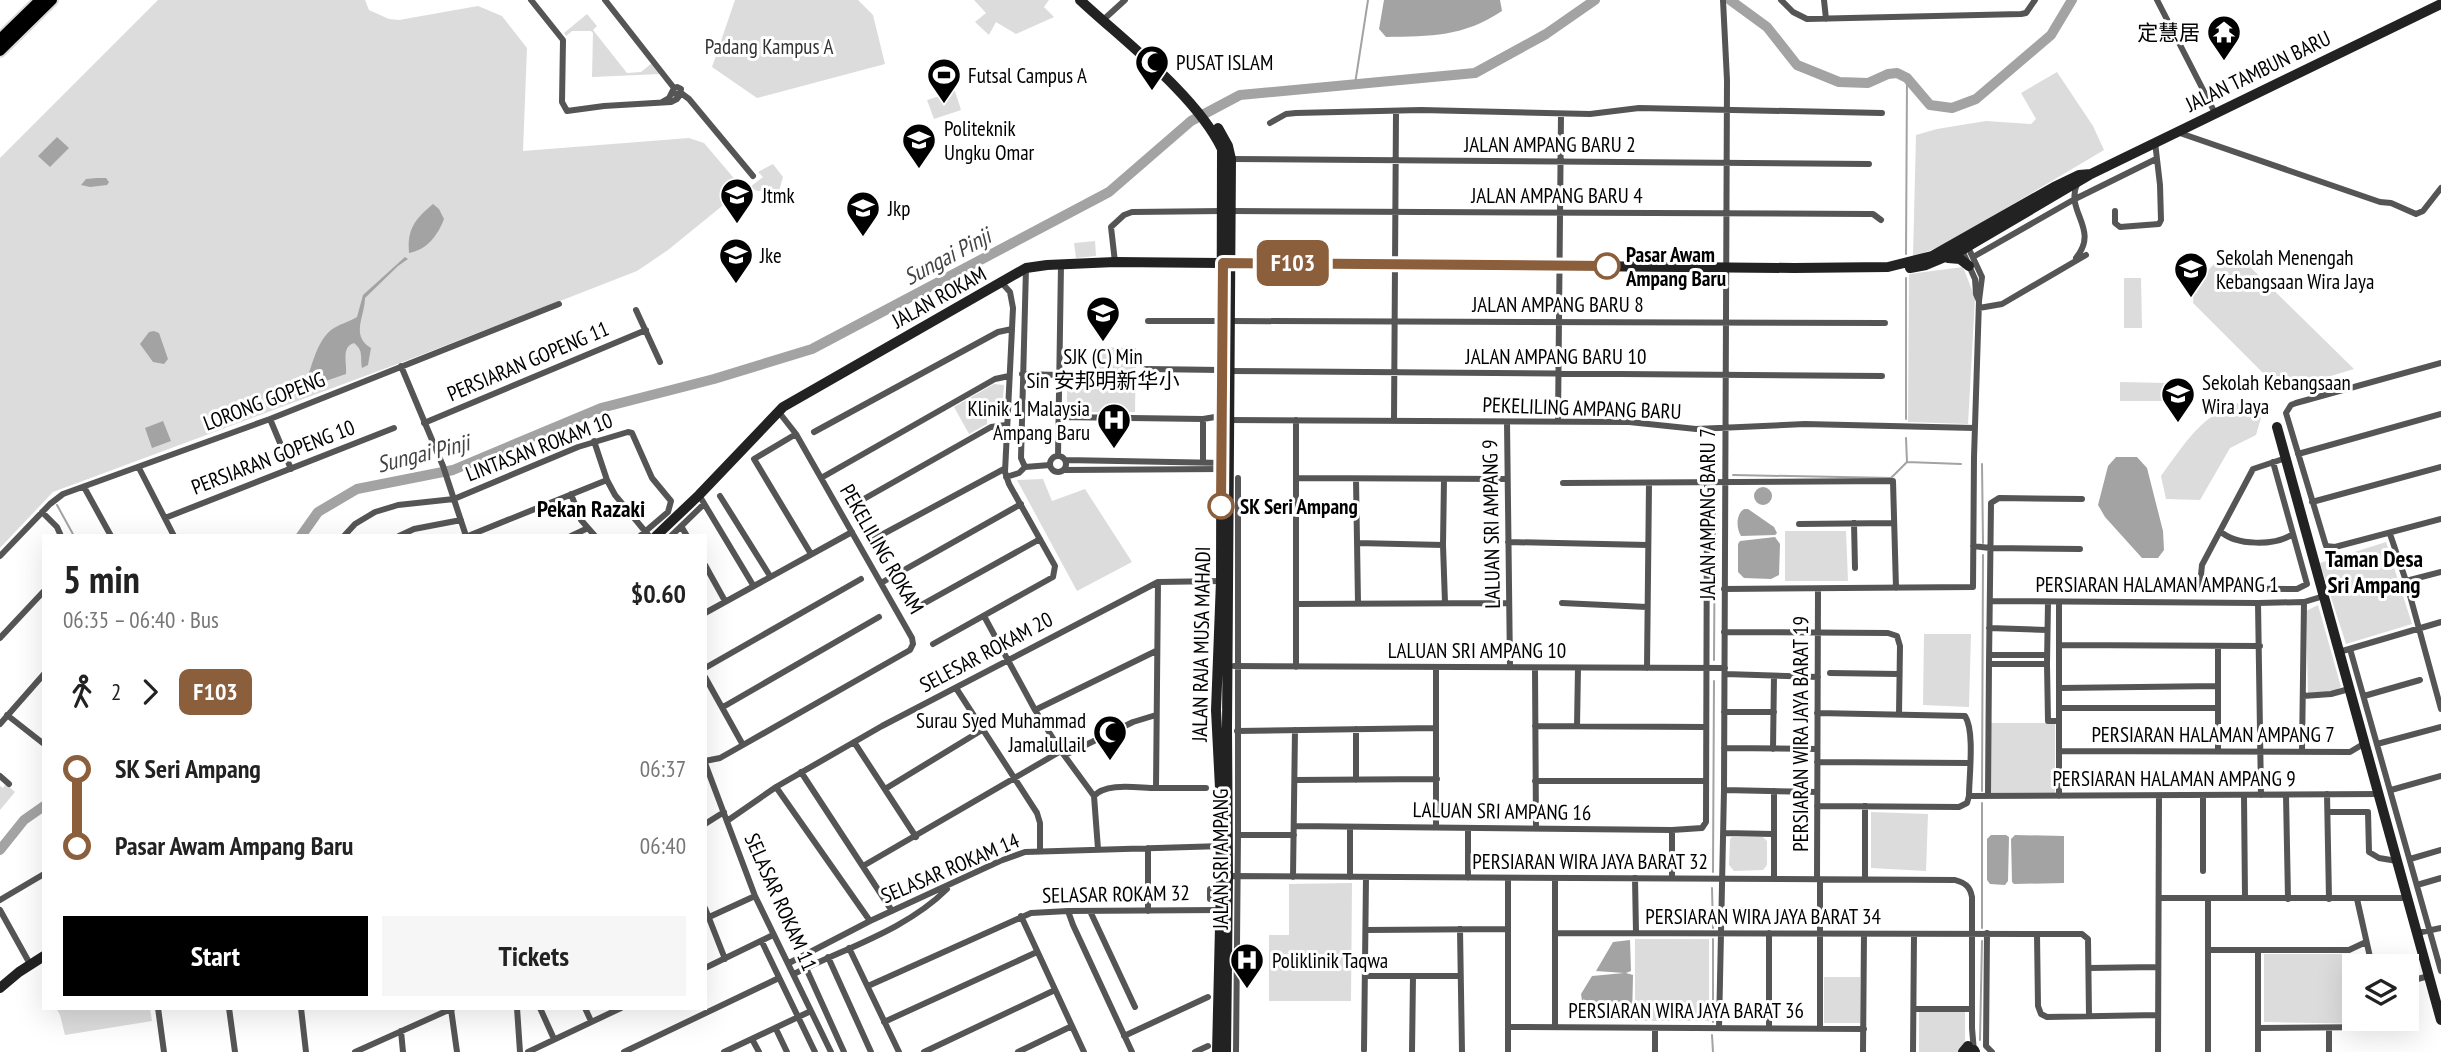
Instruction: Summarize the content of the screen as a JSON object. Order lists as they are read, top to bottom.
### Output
{
  "streets": {
    "main road": ["JALAN TAMBUN BARU", "JALAN ROKAM", "JALAN RAJA MUSA MAHADI"],
    "street": [
      "JALAN AMPANG BARU 2",
      "JALAN AMPANG BARU 4",
      "JALAN AMPANG BARU 8",
      "JALAN AMPANG BARU 10",
      "PERSIARAN GOPENG 11",
      "LORONG GOPENG",
      "PEKELILING AMPANG BARU",
      "LINTASAN ROKAM 10",
      "PERSIARAN GOPENG 10",
      "JALAN AMPANG BARU 7",
      "LALUAN SRI AMPANG 9",
      "PEKELILING ROKAM",
      "PERSIARAN HALAMAN AMPANG 1",
      "LALUAN SRI AMPANG 10",
      "SELESAR ROKAM 20",
      "PERSIARAN WIRA JAYA BARAT 19",
      "PERSIARAN HALAMAN AMPANG 7",
      "PERSIARAN HALAMAN AMPANG 9",
      "LALUAN SRI AMPANG 16",
      "JALAN SRI AMPANG",
      "PERSIARAN WIRA JAYA BARAT 32",
      "SELASAR ROKAM 14",
      "SELASAR ROKAM 32",
      "SELASAR ROKAM 11",
      "PERSIARAN WIRA JAYA BARAT 34",
      "PERSIARAN WIRA JAYA BARAT 36"
    ]
  },
  "crossings": [
    ["JALAN AMPANG BARU 2", "JALAN AMPANG BARU 7"],
    ["JALAN AMPANG BARU 2", "JALAN RAJA MUSA MAHADI"],
    ["JALAN AMPANG BARU 4", "JALAN AMPANG BARU 7"],
    ["JALAN AMPANG BARU 4", "JALAN RAJA MUSA MAHADI"],
    ["JALAN ROKAM", "PEKELILING ROKAM"],
    ["JALAN AMPANG BARU 8", "JALAN AMPANG BARU 7"],
    ["JALAN AMPANG BARU 8", "JALAN RAJA MUSA MAHADI"],
    ["JALAN AMPANG BARU 10", "JALAN AMPANG BARU 7"],
    ["JALAN AMPANG BARU 10", "JALAN RAJA MUSA MAHADI"],
    ["PEKELILING AMPANG BARU", "JALAN AMPANG BARU 7"],
    ["PEKELILING AMPANG BARU", "LALUAN SRI AMPANG 9"],
    ["PEKELILING AMPANG BARU", "JALAN RAJA MUSA MAHADI"],
    ["JALAN AMPANG BARU 7", "LALUAN SRI AMPANG 10"],
    ["JALAN AMPANG BARU 7", "PERSIARAN WIRA JAYA BARAT 32"],
    ["JALAN AMPANG BARU 7", "PERSIARAN WIRA JAYA BARAT 34"],
    ["JALAN AMPANG BARU 7", "PERSIARAN WIRA JAYA BARAT 36"],
    ["LALUAN SRI AMPANG 9", "LALUAN SRI AMPANG 10"],
    ["JALAN RAJA MUSA MAHADI", "LALUAN SRI AMPANG 10"],
    ["JALAN RAJA MUSA MAHADI", "SELESAR ROKAM 20"],
    ["JALAN RAJA MUSA MAHADI", "JALAN SRI AMPANG"],
    ["JALAN RAJA MUSA MAHADI", "PERSIARAN WIRA JAYA BARAT 32"],
    ["JALAN RAJA MUSA MAHADI", "SELASAR ROKAM 14"],
    ["JALAN RAJA MUSA MAHADI", "SELASAR ROKAM 32"],
    ["LALUAN SRI AMPANG 10", "PERSIARAN WIRA JAYA BARAT 19"],
    ["LALUAN SRI AMPANG 10", "JALAN SRI AMPANG"],
    ["SELESAR ROKAM 20", "SELASAR ROKAM 11"],
    ["PERSIARAN WIRA JAYA BARAT 19", "PERSIARAN WIRA JAYA BARAT 32"],
    ["PERSIARAN WIRA JAYA BARAT 19", "PERSIARAN WIRA JAYA BARAT 34"],
    ["PERSIARAN WIRA JAYA BARAT 19", "PERSIARAN WIRA JAYA BARAT 36"],
    ["JALAN SRI AMPANG", "PERSIARAN WIRA JAYA BARAT 32"],
    ["PERSIARAN WIRA JAYA BARAT 32", "PERSIARAN WIRA JAYA BARAT 34"],
    ["SELASAR ROKAM 14", "SELASAR ROKAM 11"]
  ],
  "districts": ["Pekan Razaki", "Taman Desa Sri Ampang"],
  "water": ["Sungai Pinji"],
  "parks": ["Padang Kampus A"],
  "places": {
    "temple": ["定慧居"],
    "mosque": ["PUSAT ISLAM", "Surau Syed Muhammad Jamalullail"],
    "sports": ["Futsal Campus A"],
    "school or university": [
      "Politeknik Ungku Omar",
      "Jtmk",
      "Jkp",
      "Jke",
      "Sekolah Menengah Kebangsaan Wira Jaya",
      "SJK (C) Min Sin 安邦明新华小",
      "Sekolah Kebangsaan Wira Jaya"
    ],
    "other": ["Pasar Awam Ampang Baru", "SK Seri Ampang"],
    "hospital": ["Klinik 1 Malaysia Ampang Baru", "Poliklinik Taqwa"]
  },
  "lines": ["bus line F103"],
  "page": {
    "on_map": "F103",
    "heading": ["5 min", "06:35 – 06:40 · Bus", "$0.60"],
    "legs": ["2", "F103"],
    "list": [
      {
        "name": "SK Seri Ampang",
        "value": "06:37"
      },
      {
        "name": "Pasar Awam Ampang Baru",
        "value": "06:40"
      }
    ],
    "buttons": ["Start", "Tickets"]
  }
}
